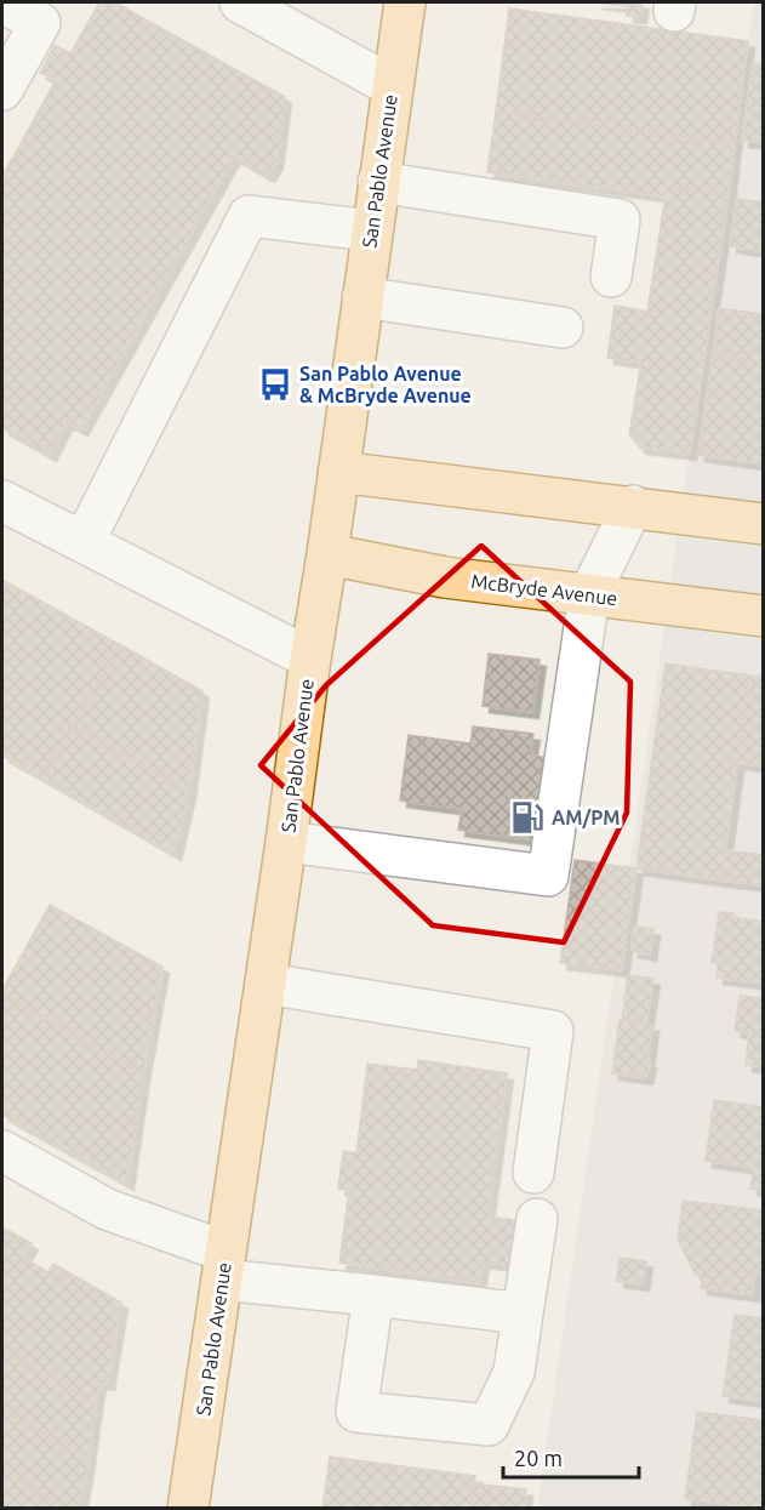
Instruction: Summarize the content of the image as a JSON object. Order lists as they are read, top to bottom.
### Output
{
  "streets": {
    "main road": ["San Pablo Avenue", "McBryde Avenue"]
  },
  "crossings": [
    ["San Pablo Avenue", "McBryde Avenue"]
  ],
  "places": {
    "bus stop": ["San Pablo Avenue & McBryde Avenue"],
    "fuel station": ["AM/PM"]
  },
  "scale_bar": "20 m"
}
